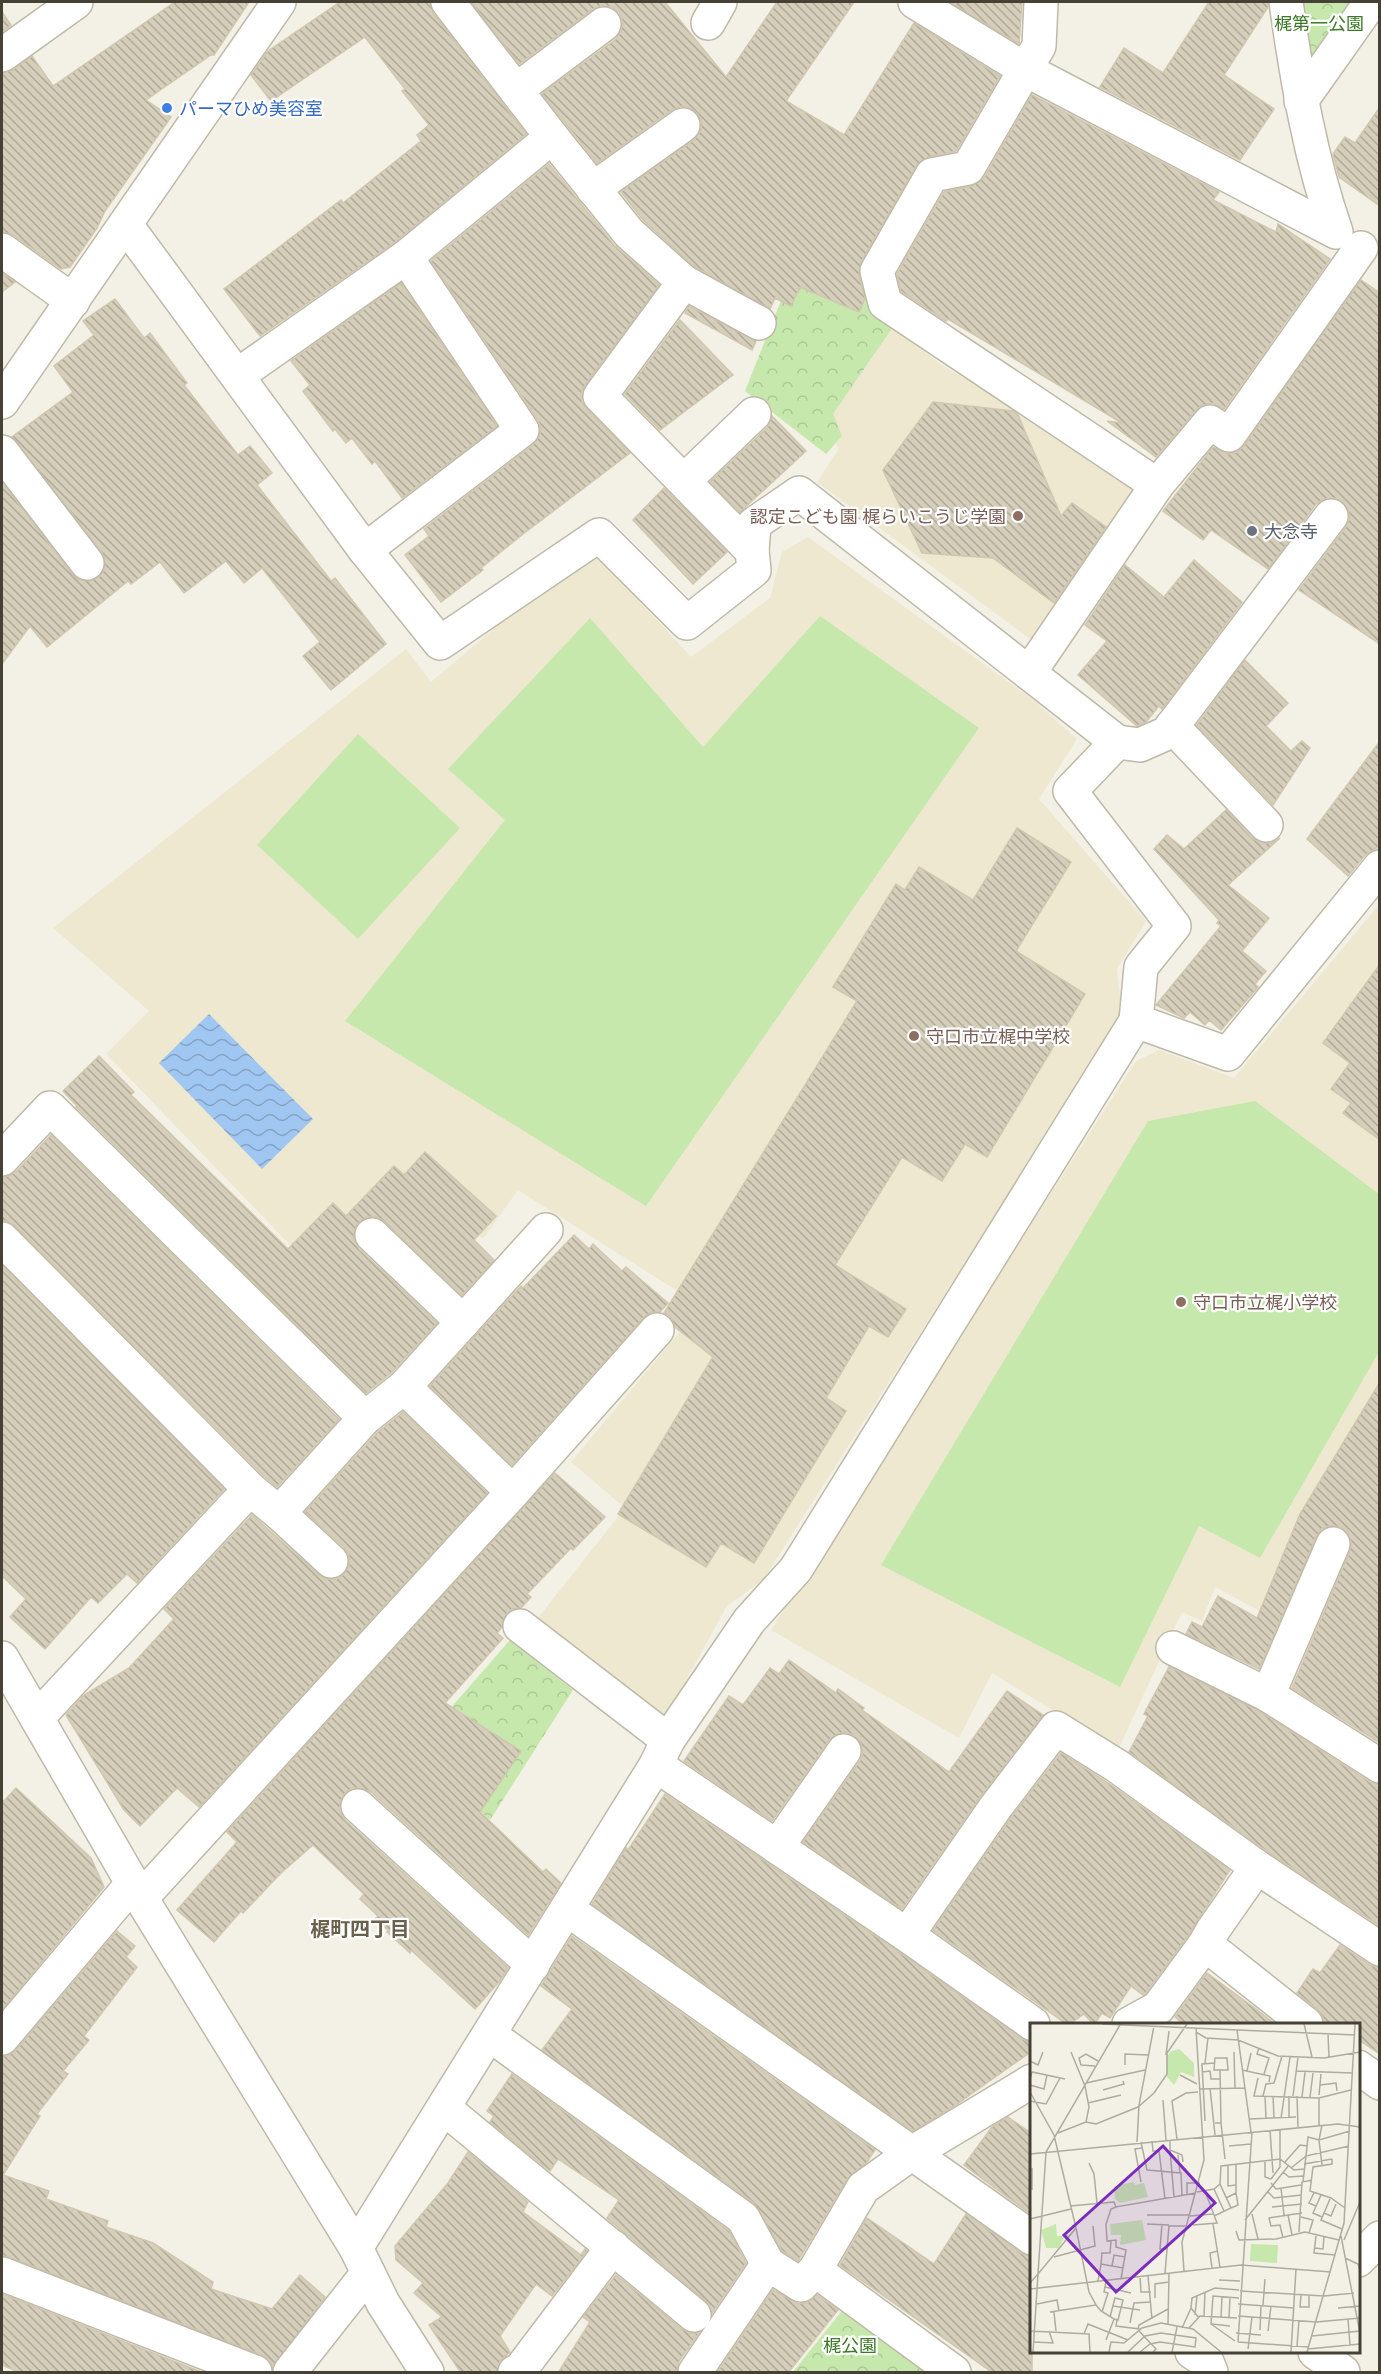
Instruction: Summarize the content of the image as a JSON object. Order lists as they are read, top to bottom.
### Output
{
  "districts": ["梶町四丁目"],
  "parks": ["梶第一公園", "梶公園"],
  "places": [
    "パーマひめ美容室",
    "認定こども園 梶らいこうじ学園",
    "大念寺",
    "守口市立梶中学校",
    "守口市立梶小学校"
  ]
}
